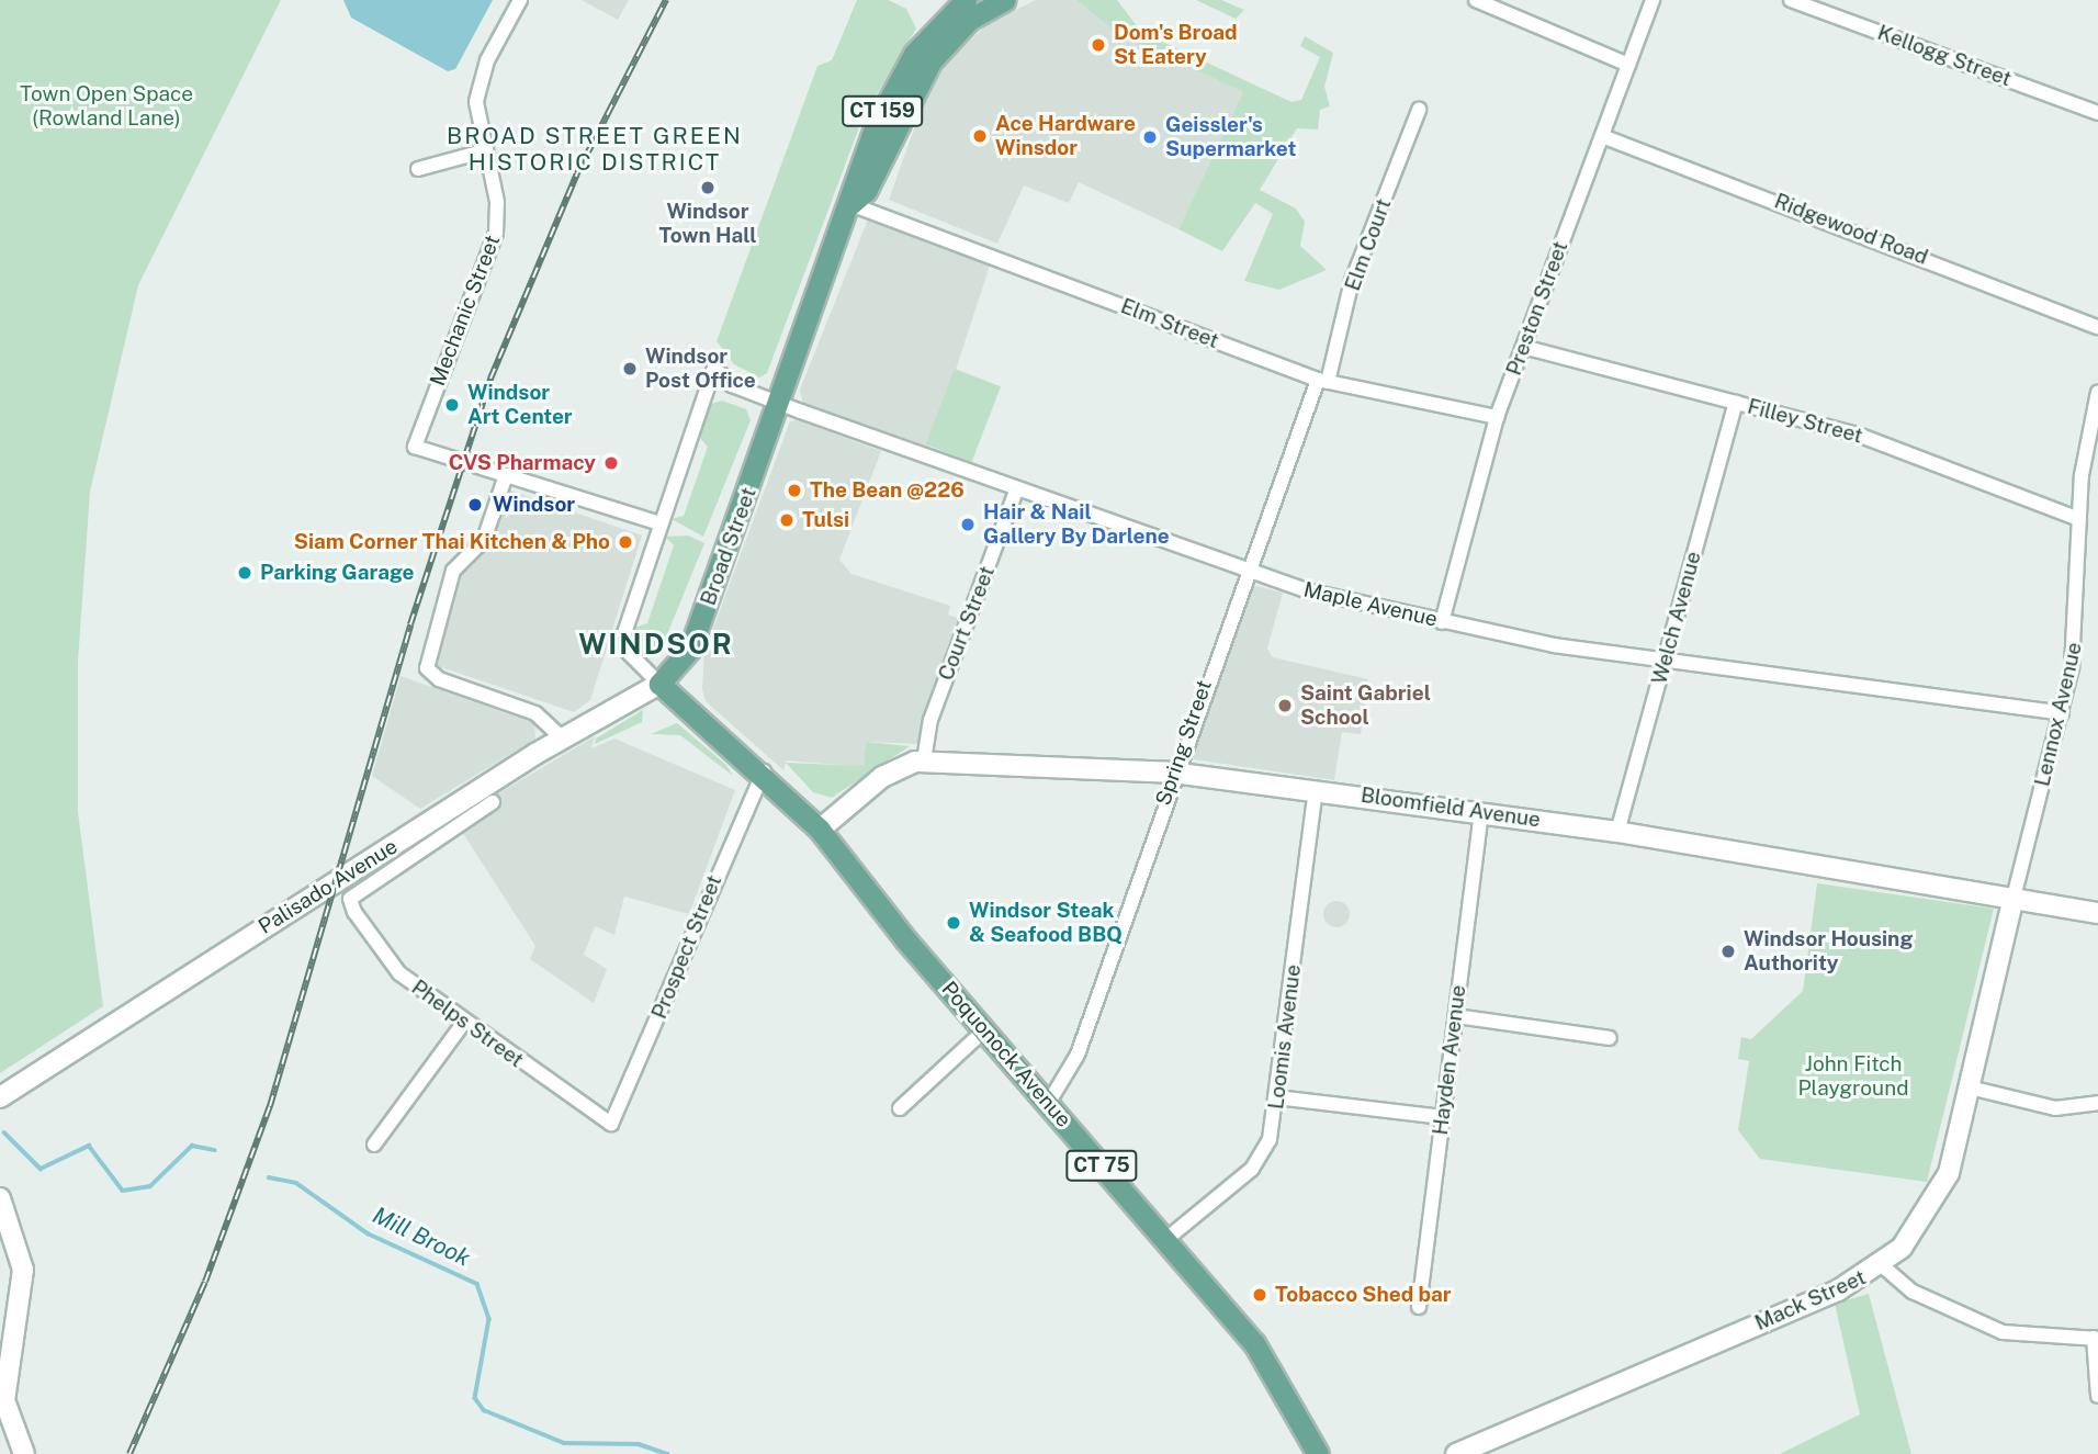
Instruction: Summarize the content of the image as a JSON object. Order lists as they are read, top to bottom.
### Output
{
  "streets": {
    "main road": [
      "CT 159",
      "Broad Street",
      "Bloomfield Avenue",
      "Palisado Avenue",
      "Poquonock Avenue",
      "CT 75",
      "Mack Street"
    ],
    "street": [
      "Kellogg Street",
      "Ridgewood Road",
      "Elm Court",
      "Preston Street",
      "Mechanic Street",
      "Elm Street",
      "Filley Street",
      "Maple Avenue",
      "Welch Avenue",
      "Court Street",
      "Lennox Avenue",
      "Spring Street",
      "Prospect Street",
      "Phelps Street",
      "Loomis Avenue",
      "Hayden Avenue"
    ]
  },
  "crossings": [
    ["Ridgewood Road", "Preston Street"],
    ["Elm Court", "Elm Street"],
    ["Elm Court", "Spring Street"],
    ["Preston Street", "Elm Street"],
    ["Preston Street", "Filley Street"],
    ["Preston Street", "Maple Avenue"],
    ["Elm Street", "Broad Street"],
    ["Elm Street", "Spring Street"],
    ["Filley Street", "Welch Avenue"],
    ["Filley Street", "Lennox Avenue"],
    ["Broad Street", "Maple Avenue"],
    ["Broad Street", "Palisado Avenue"],
    ["Broad Street", "Poquonock Avenue"],
    ["Maple Avenue", "Welch Avenue"],
    ["Maple Avenue", "Court Street"],
    ["Maple Avenue", "Lennox Avenue"],
    ["Maple Avenue", "Spring Street"],
    ["Welch Avenue", "Bloomfield Avenue"],
    ["Court Street", "Bloomfield Avenue"],
    ["Lennox Avenue", "Bloomfield Avenue"],
    ["Lennox Avenue", "Mack Street"],
    ["Spring Street", "Bloomfield Avenue"],
    ["Spring Street", "Poquonock Avenue"],
    ["Bloomfield Avenue", "Loomis Avenue"],
    ["Bloomfield Avenue", "Poquonock Avenue"],
    ["Bloomfield Avenue", "Hayden Avenue"],
    ["Bloomfield Avenue", "Mack Street"],
    ["Palisado Avenue", "Poquonock Avenue"],
    ["Prospect Street", "Phelps Street"],
    ["Prospect Street", "Poquonock Avenue"],
    ["Loomis Avenue", "Poquonock Avenue"]
  ],
  "districts": ["BROAD STREET GREEN HISTORIC DISTRICT", "WINDSOR"],
  "water": ["Mill Brook"],
  "parks": ["Town Open Space (Rowland Lane)", "John Fitch Playground"],
  "places": [
    "Dom's Broad St Eatery",
    "Ace Hardware Winsdor",
    "Geissler's Supermarket",
    "Windsor Town Hall",
    "Windsor Post Office",
    "Windsor Art Center",
    "CVS Pharmacy",
    "The Bean @226",
    "Windsor",
    "Tulsi",
    "Hair & Nail Gallery By Darlene",
    "Siam Corner Thai Kitchen & Pho",
    "Parking Garage",
    "Saint Gabriel School",
    "Windsor Steak & Seafood BBQ",
    "Windsor Housing Authority",
    "Tobacco Shed bar"
  ]
}
